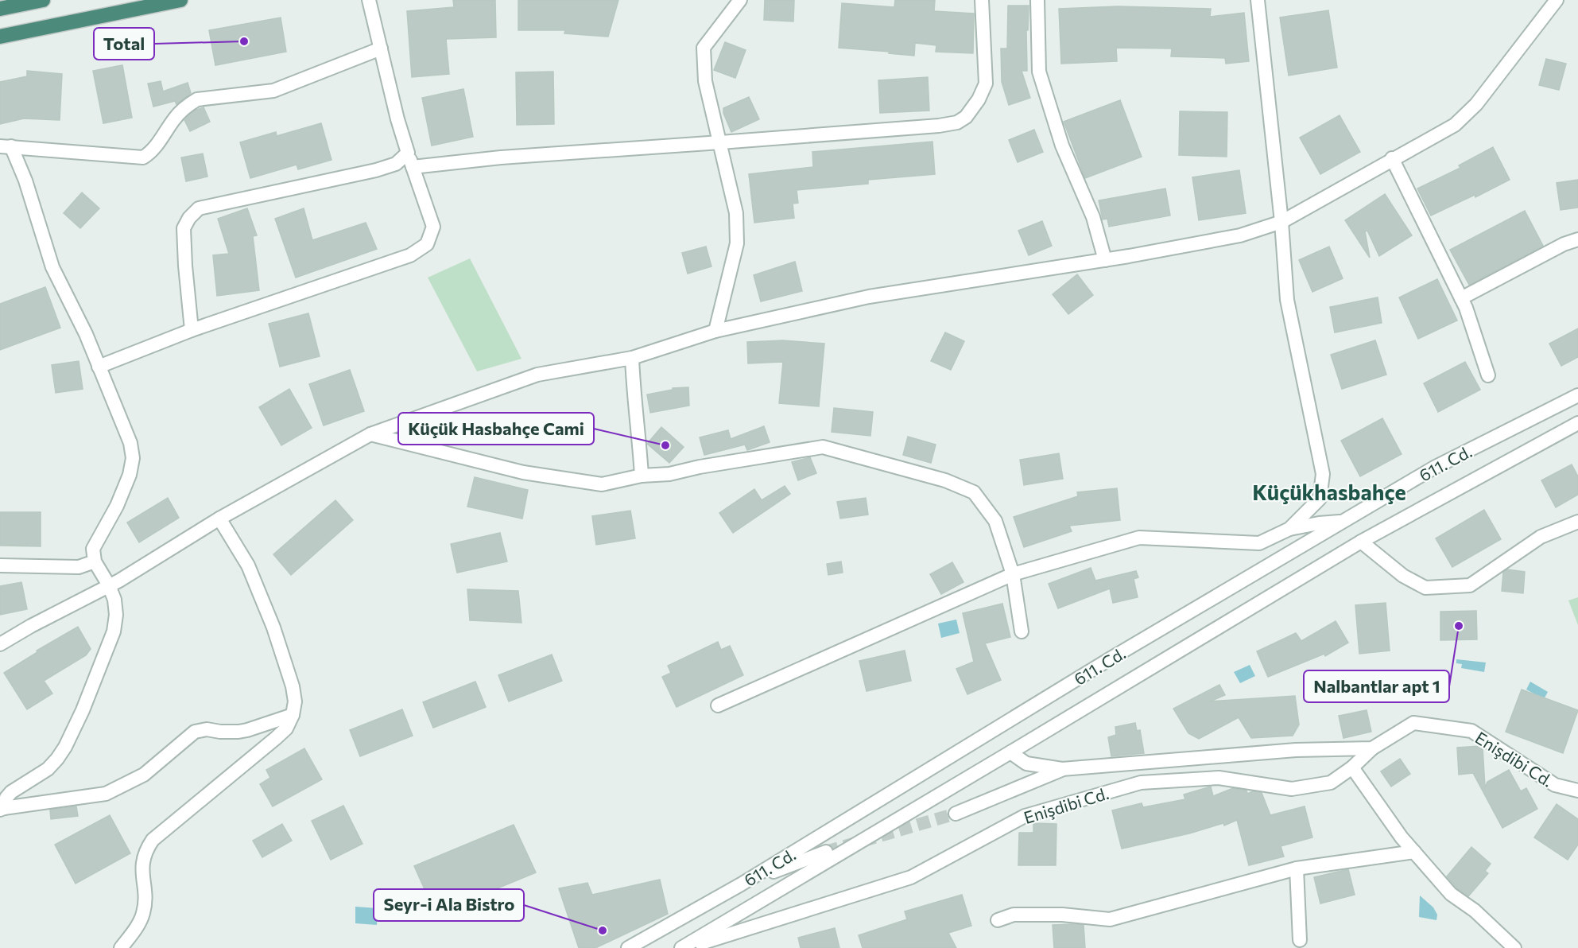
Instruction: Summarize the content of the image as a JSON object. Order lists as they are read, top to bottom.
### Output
{
  "streets": {
    "street": ["611. Cd.", "Enişdibi Cd."]
  },
  "crossings": [
    ["611. Cd.", "Enişdibi Cd."]
  ],
  "districts": ["Küçükhasbahçe"],
  "places": [
    "Total",
    "Küçük Hasbahçe Cami",
    "Nalbantlar apt 1",
    "Seyr-i Ala Bistro"
  ]
}
